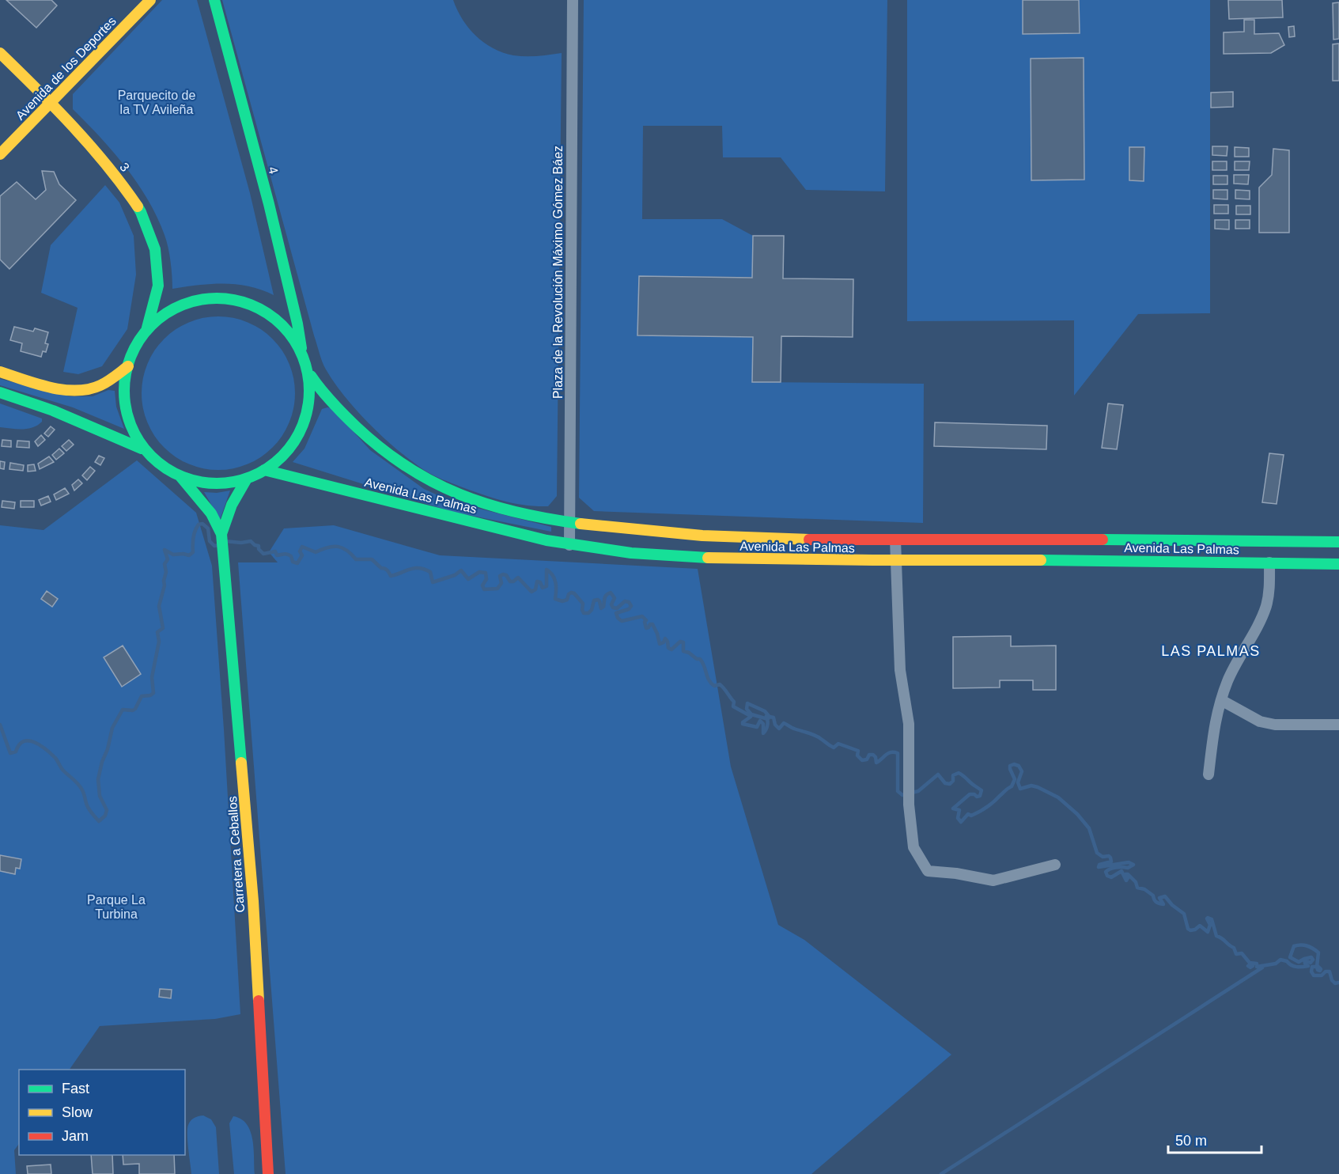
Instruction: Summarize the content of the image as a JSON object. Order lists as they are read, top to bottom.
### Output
{
  "streets": {
    "street": [
      "Avenida de los Deportes",
      "3",
      "4",
      "Plaza de la Revolución Máximo Gómez Báez",
      "Avenida Las Palmas",
      "Carretera a Ceballos"
    ]
  },
  "crossings": [
    ["Avenida de los Deportes", "3"],
    ["4", "Avenida Las Palmas"],
    ["Plaza de la Revolución Máximo Gómez Báez", "Avenida Las Palmas"]
  ],
  "districts": ["LAS PALMAS"],
  "parks": ["Parquecito de la TV Avileña", "Parque La Turbina"],
  "legend": ["Fast", "Slow", "Jam"],
  "scale_bar": "50 m"
}
